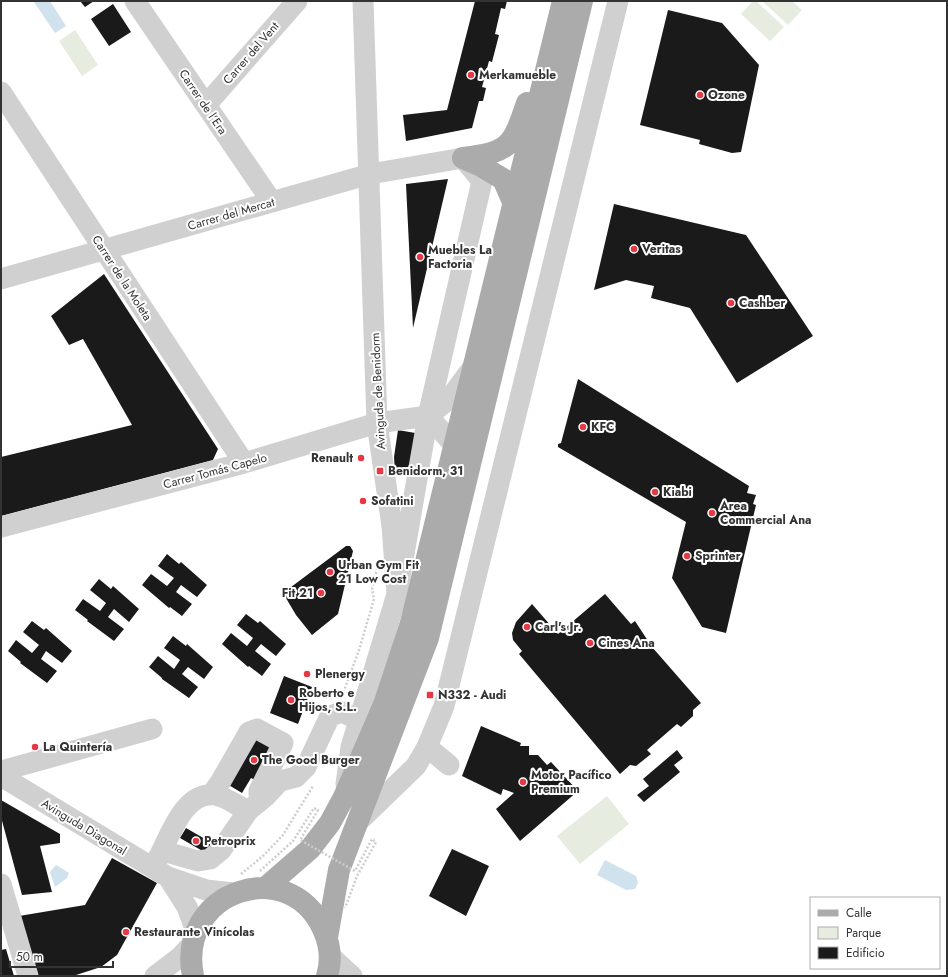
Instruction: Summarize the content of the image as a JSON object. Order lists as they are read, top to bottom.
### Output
{
  "streets": {
    "street": [
      "Carrer del Vent",
      "Carrer de l’Era",
      "Carrer del Mercat",
      "Carrer de la Moleta",
      "Avinguda de Benidorm",
      "Carrer Tomás Capelo",
      "Avinguda Diagonal"
    ]
  },
  "crossings": [
    ["Carrer del Vent", "Carrer de l’Era"],
    ["Carrer de l’Era", "Carrer del Mercat"],
    ["Carrer del Mercat", "Carrer de la Moleta"],
    ["Carrer del Mercat", "Avinguda de Benidorm"],
    ["Carrer de la Moleta", "Carrer Tomás Capelo"],
    ["Avinguda de Benidorm", "Carrer Tomás Capelo"]
  ],
  "places": {
    "other": [
      "Merkamueble",
      "Ozone",
      "Veritas",
      "Muebles La Factoria",
      "Cashber",
      "KFC",
      "Renault",
      "Kiabi",
      "Sofatini",
      "Area Commercial Ana",
      "Sprinter",
      "Urban Gym Fit 21 Low Cost",
      "Fit 21",
      "Carl's Jr.",
      "Cines Ana",
      "Plenergy",
      "Roberto e Hijos, S.L.",
      "La Quintería",
      "The Good Burger",
      "Motor Pacífico Premium",
      "Petroprix",
      "Restaurante Vinícolas"
    ],
    "transit": ["Benidorm, 31", "N332 - Audi"]
  },
  "legend": ["Calle", "Parque", "Edificio"],
  "scale_bar": "50 m"
}
